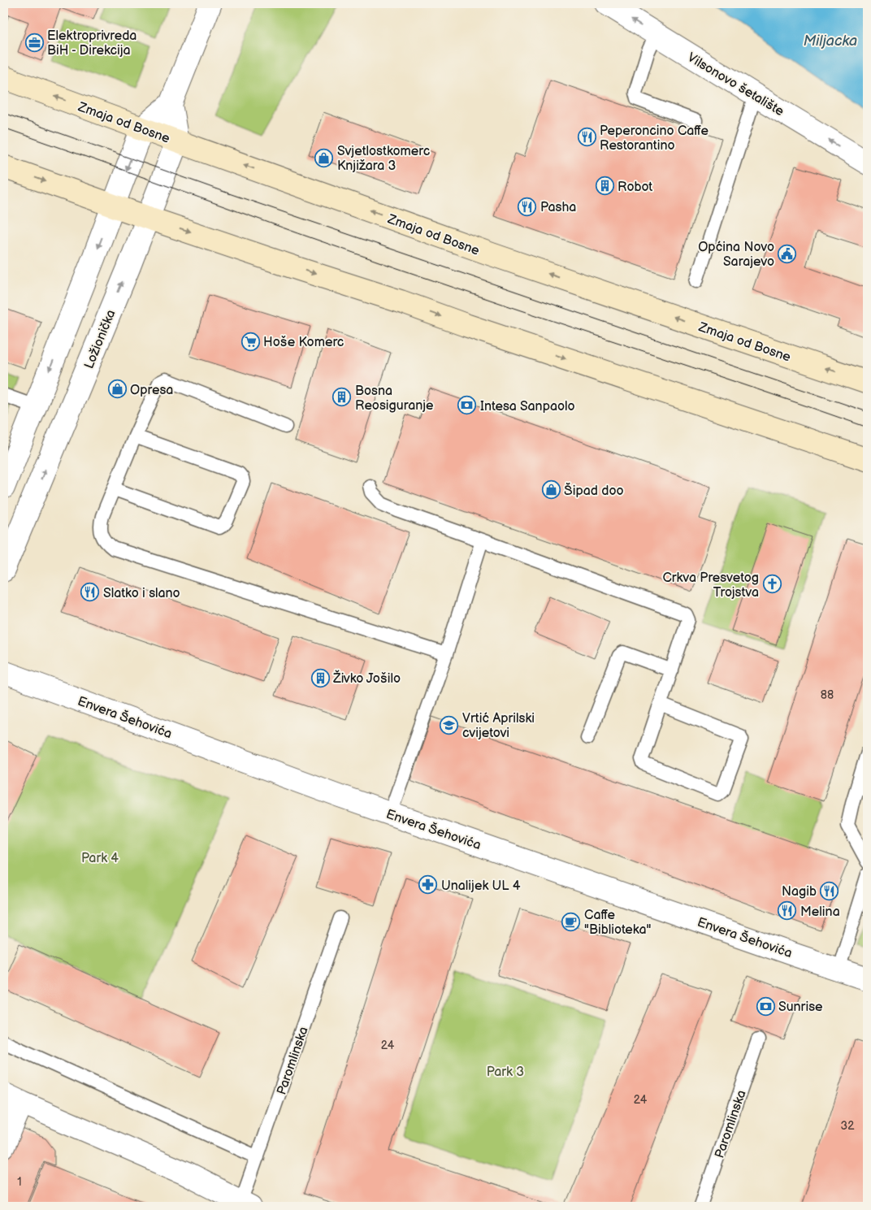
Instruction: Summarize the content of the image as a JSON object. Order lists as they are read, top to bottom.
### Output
{
  "streets": {
    "main road": ["Zmaja od Bosne"],
    "street": [
      "Vilsonovo šetalište",
      "Ložionička",
      "Envera Šehovića",
      "Paromlinska"
    ]
  },
  "crossings": [
    ["Zmaja od Bosne", "Ložionička"]
  ],
  "one_way": ["Vilsonovo šetalište"],
  "water": ["Miljacka"],
  "parks": ["Park 4", "Park 3"],
  "places": {
    "office": ["Elektroprivreda BiH - Direkcija"],
    "restaurant": [
      "Peperoncino Caffe Restorantino",
      "Pasha",
      "Slatko i slano",
      "Nagib",
      "Melina"
    ],
    "shop": ["Svjetlostkomerc Knjižara 3", "Opresa", "Šipad doo"],
    "building": ["Robot", "Bosna Reosiguranje", "Živko Jošilo"],
    "public building": ["Općina Novo Sarajevo"],
    "supermarket": ["Hoše Komerc"],
    "bank": ["Intesa Sanpaolo", "Sunrise"],
    "church": ["Crkva Presvetog Trojstva"],
    "school or university": ["Vrtić Aprilski cvijetovi"],
    "pharmacy": ["Unalijek UL 4"],
    "cafe": ["Caffe \"Biblioteka\""]
  },
  "house_numbers": [
    "88",
    "24",
    "24",
    "32",
    "1"
  ]
}
